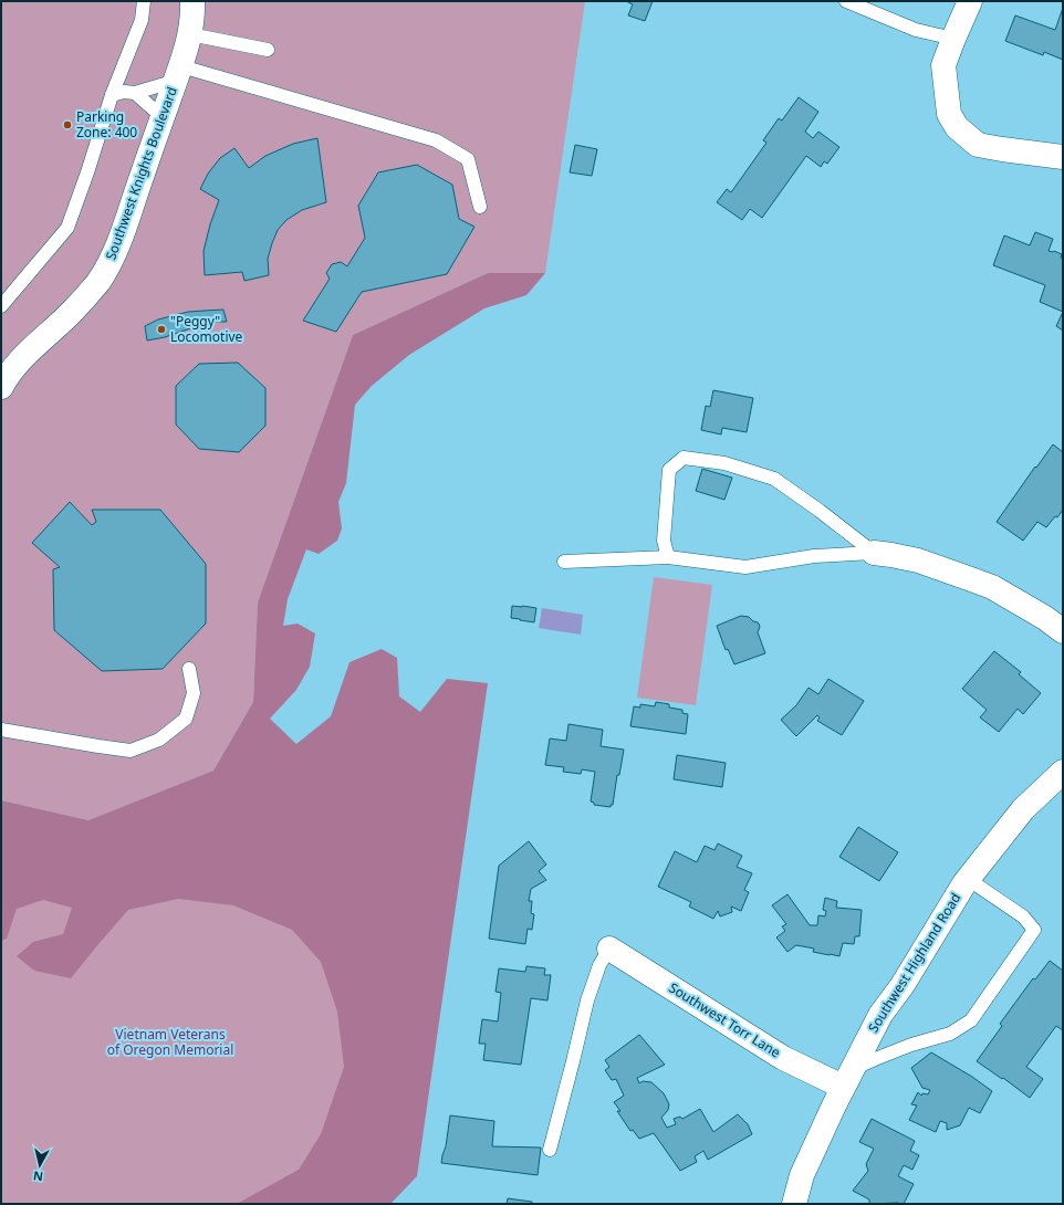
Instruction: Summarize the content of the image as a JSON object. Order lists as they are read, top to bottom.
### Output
{
  "streets": {
    "street": ["Southwest Knights Boulevard", "Southwest Highland Road", "Southwest Torr Lane"]
  },
  "crossings": [
    ["Southwest Highland Road", "Southwest Torr Lane"]
  ],
  "parks": ["Vietnam Veterans of Oregon Memorial"],
  "places": ["Parking Zone: 400", "\"Peggy\" Locomotive"],
  "north": "bottom"
}
